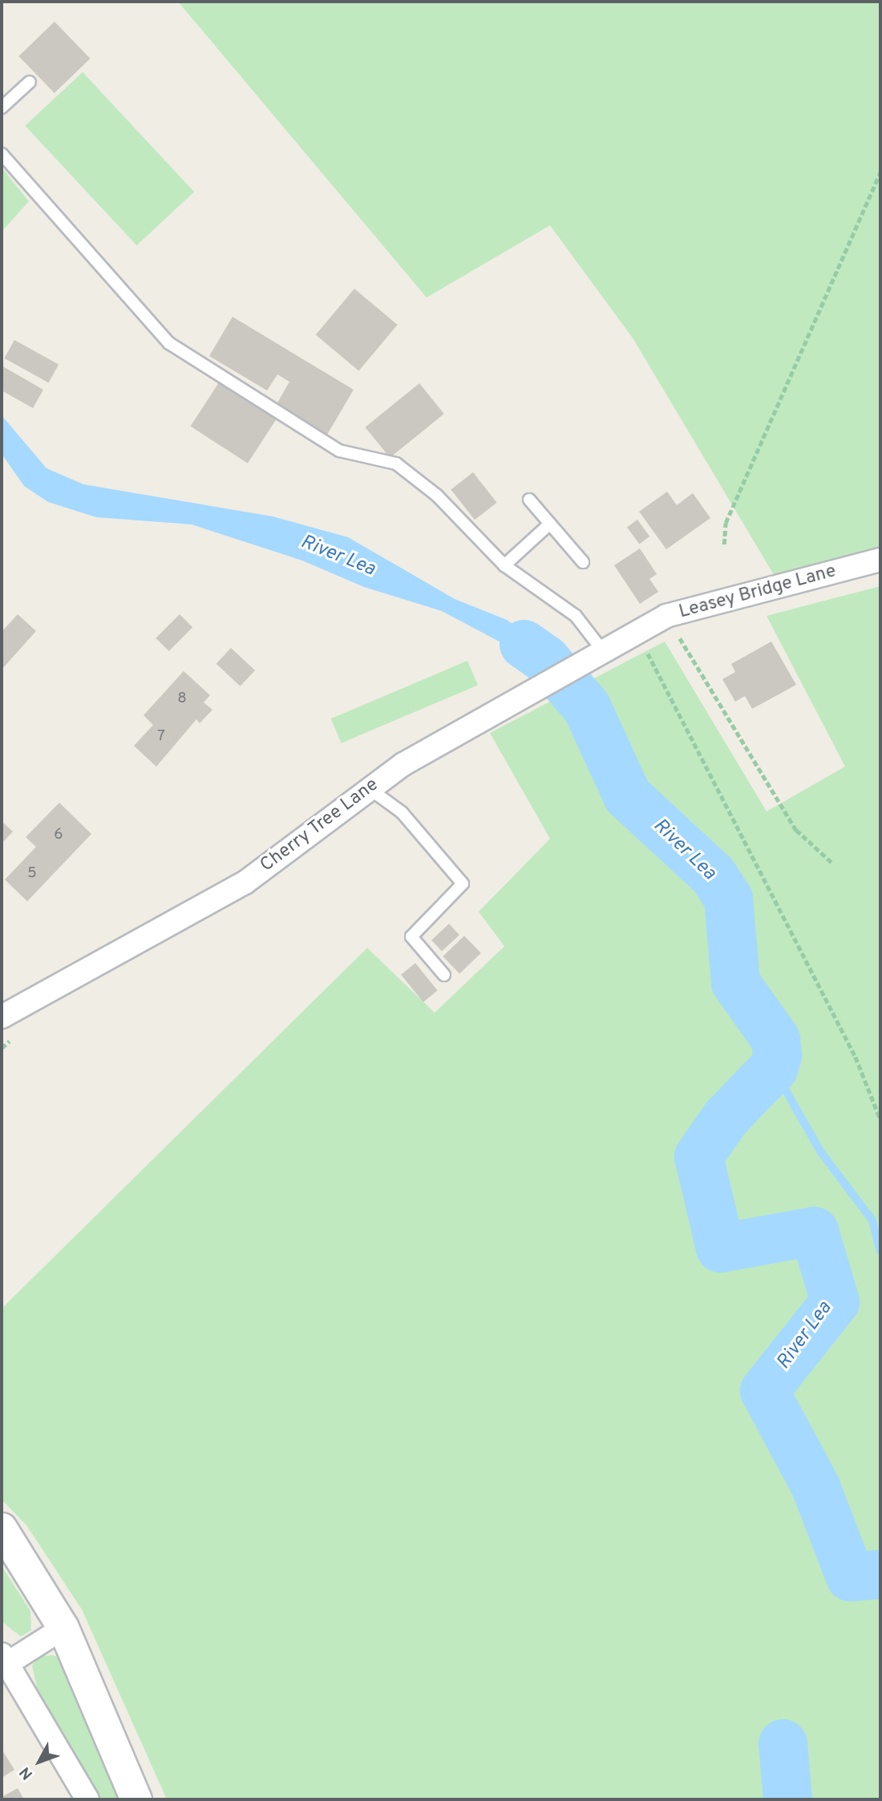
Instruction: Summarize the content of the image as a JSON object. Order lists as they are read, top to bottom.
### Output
{
  "streets": {
    "street": ["Leasey Bridge Lane", "Cherry Tree Lane"]
  },
  "crossings": [
    ["Leasey Bridge Lane", "Cherry Tree Lane"]
  ],
  "water": ["River Lea"],
  "house_numbers": [
    "8",
    "7",
    "6",
    "5"
  ],
  "north": "bottom left"
}
